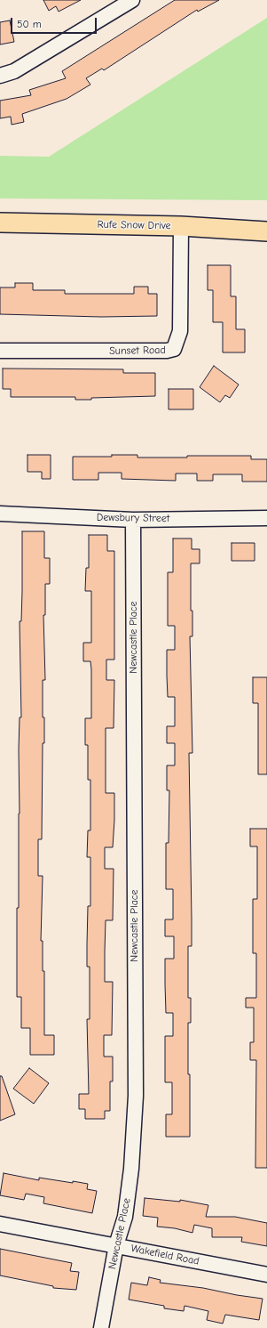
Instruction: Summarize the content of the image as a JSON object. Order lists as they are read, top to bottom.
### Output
{
  "streets": {
    "main road": ["Rufe Snow Drive"],
    "street": [
      "Sunset Road",
      "Dewsbury Street",
      "Newcastle Place",
      "Wakefield Road"
    ]
  },
  "crossings": [
    ["Rufe Snow Drive", "Sunset Road"],
    ["Dewsbury Street", "Newcastle Place"],
    ["Newcastle Place", "Wakefield Road"]
  ],
  "scale_bar": "50 m"
}
